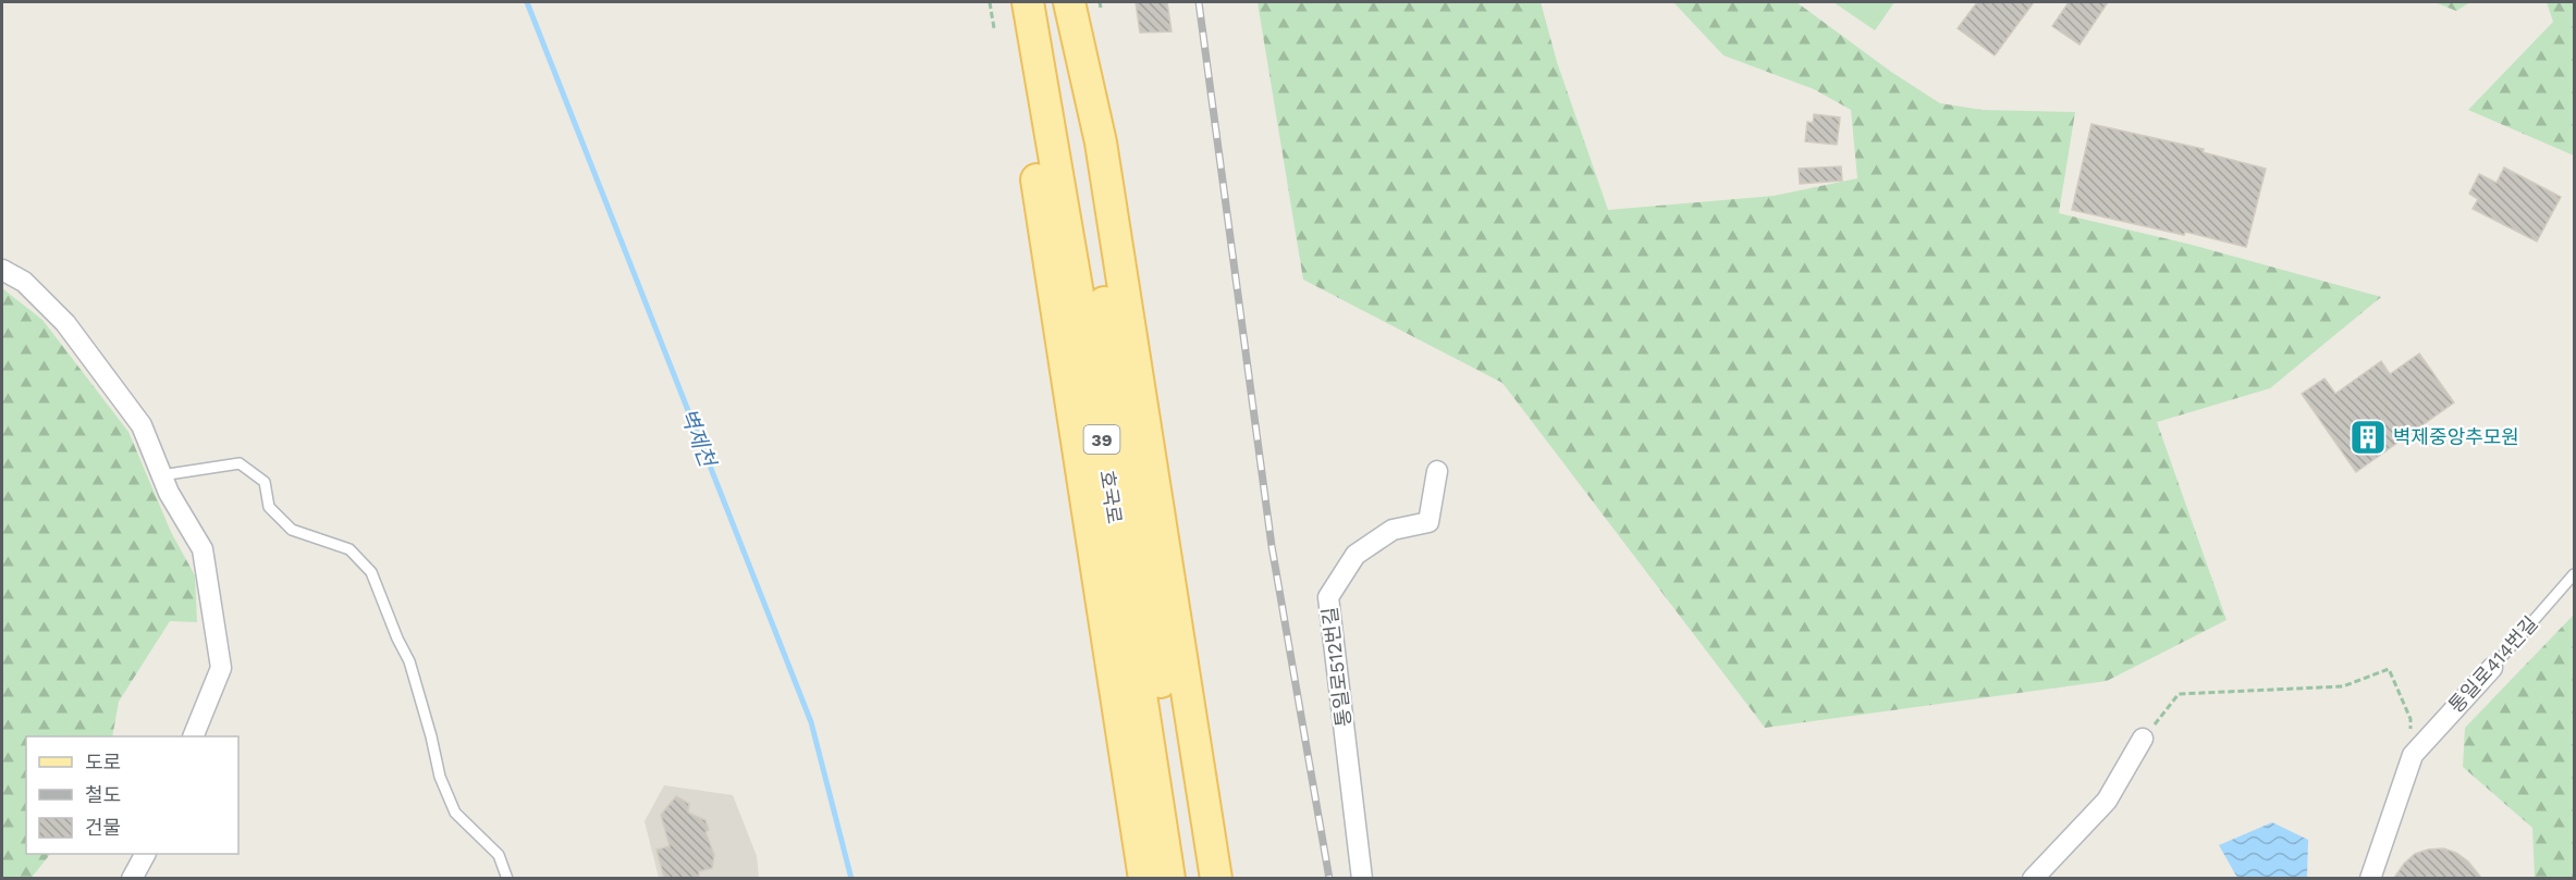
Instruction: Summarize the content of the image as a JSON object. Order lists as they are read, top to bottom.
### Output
{
  "streets": {
    "main road": ["39", "호국로"],
    "street": ["통일로414번길", "통일로512번길"]
  },
  "water": ["벽제천"],
  "places": {
    "building": ["벽제중앙추모원"]
  },
  "legend": ["도로", "철도", "건물"]
}
